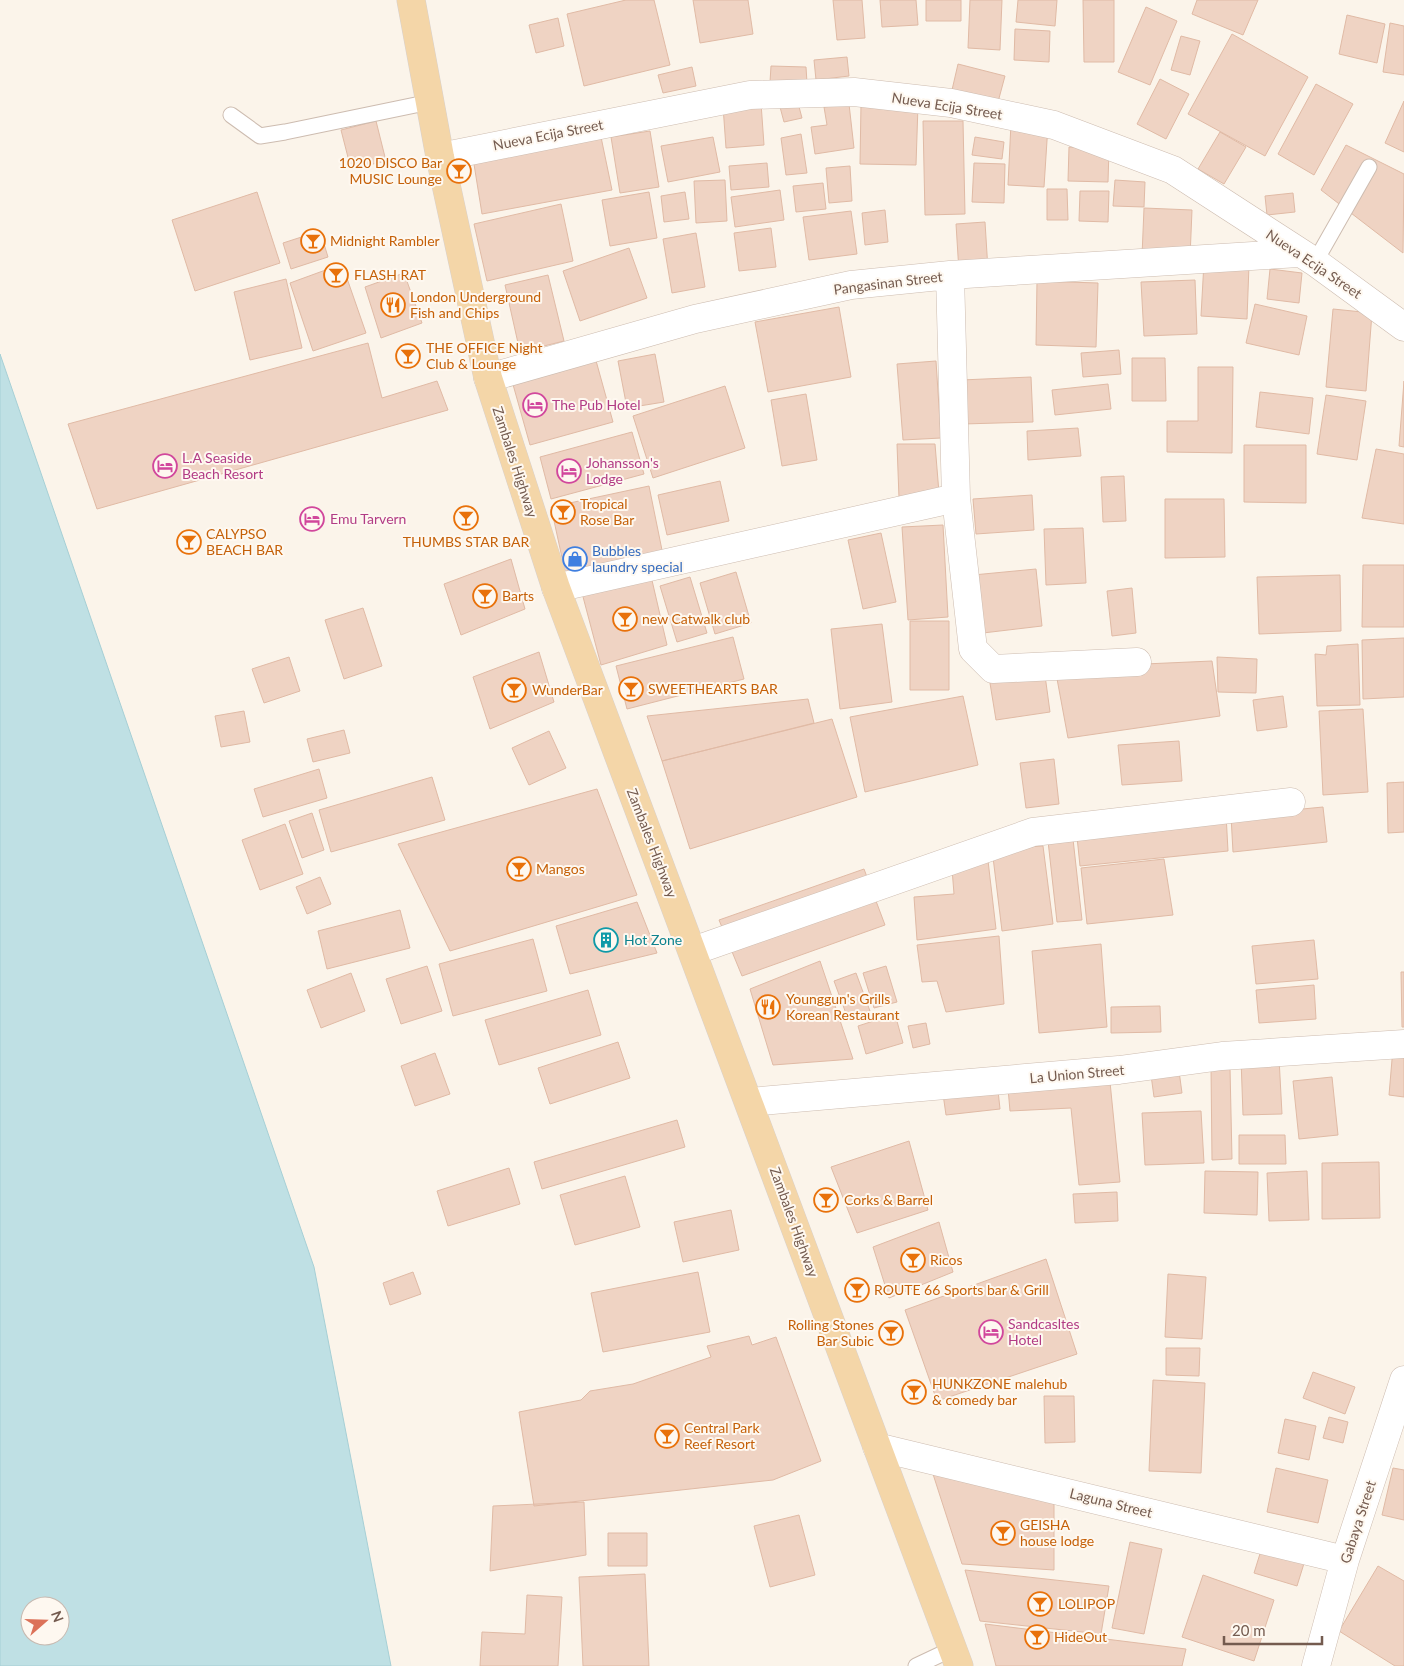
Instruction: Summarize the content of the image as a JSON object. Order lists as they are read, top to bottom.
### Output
{
  "streets": {
    "main road": ["Zambales Highway"],
    "street": [
      "Nueva Ecija Street",
      "Pangasinan Street",
      "La Union Street",
      "Laguna Street",
      "Gabaya Street"
    ]
  },
  "crossings": [
    ["Nueva Ecija Street", "Pangasinan Street"],
    ["Nueva Ecija Street", "Zambales Highway"],
    ["Pangasinan Street", "Zambales Highway"],
    ["Zambales Highway", "La Union Street"],
    ["Zambales Highway", "Laguna Street"],
    ["Laguna Street", "Gabaya Street"]
  ],
  "places": {
    "bar": [
      "1020 DISCO Bar MUSIC Lounge",
      "Midnight Rambler",
      "FLASH RAT",
      "THE OFFICE Night Club & Lounge",
      "Tropical Rose Bar",
      "THUMBS STAR BAR",
      "CALYPSO BEACH BAR",
      "Barts",
      "new Catwalk club",
      "SWEETHEARTS BAR",
      "WunderBar",
      "Mangos",
      "Corks & Barrel",
      "Ricos",
      "ROUTE 66 Sports bar & Grill",
      "Rolling Stones Bar Subic",
      "HUNKZONE malehub & comedy bar",
      "Central Park Reef Resort",
      "GEISHA house lodge",
      "LOLIPOP",
      "HideOut"
    ],
    "restaurant": ["London Underground Fish and Chips", "Younggun's Grills Korean Restaurant"],
    "hotel": [
      "The Pub Hotel",
      "L.A Seaside Beach Resort",
      "Johansson's Lodge",
      "Emu Tarvern",
      "Sandcasltes Hotel"
    ],
    "shop": ["Bubbles laundry special"],
    "building": ["Hot Zone"]
  },
  "scale_bar": "20 m",
  "north": "right"
}
